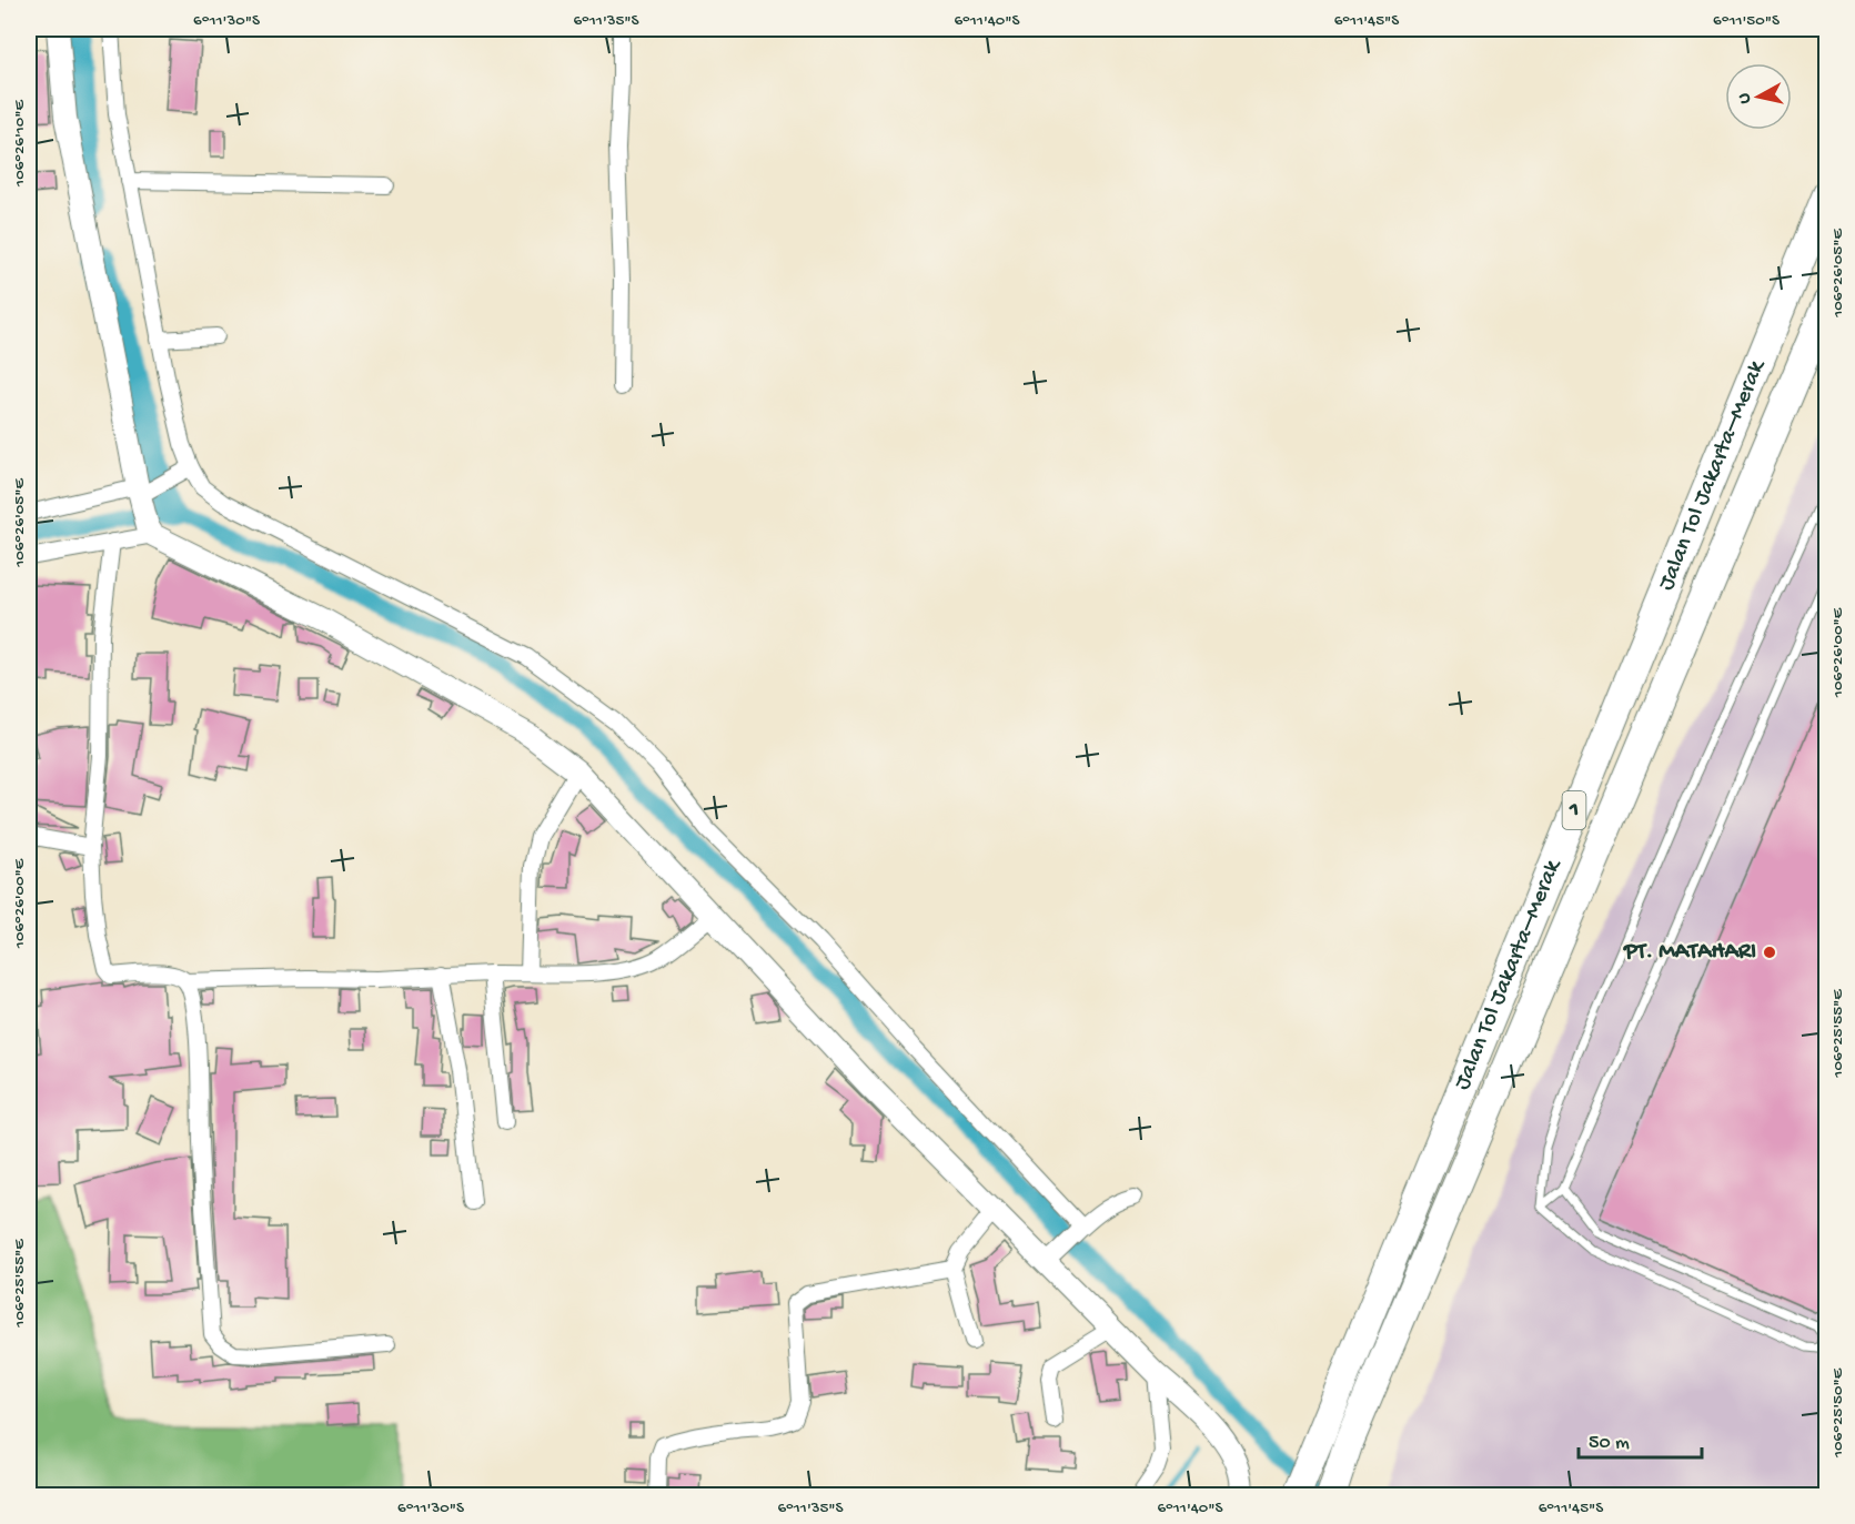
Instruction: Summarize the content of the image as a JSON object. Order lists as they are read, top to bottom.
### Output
{
  "streets": {
    "highway": ["Jalan Tol Jakarta–Merak", "1"]
  },
  "places": ["PT. MATAHARI"],
  "scale_bar": "50 m",
  "north": "left",
  "coordinates": [
    "6°11'30\"S",
    "6°11'35\"S",
    "6°11'40\"S",
    "6°11'45\"S",
    "6°11'50\"S",
    "106°26'10\"E",
    "106°26'05\"E",
    "106°26'00\"E",
    "106°25'55\"E",
    "106°25'50\"E"
  ]
}
